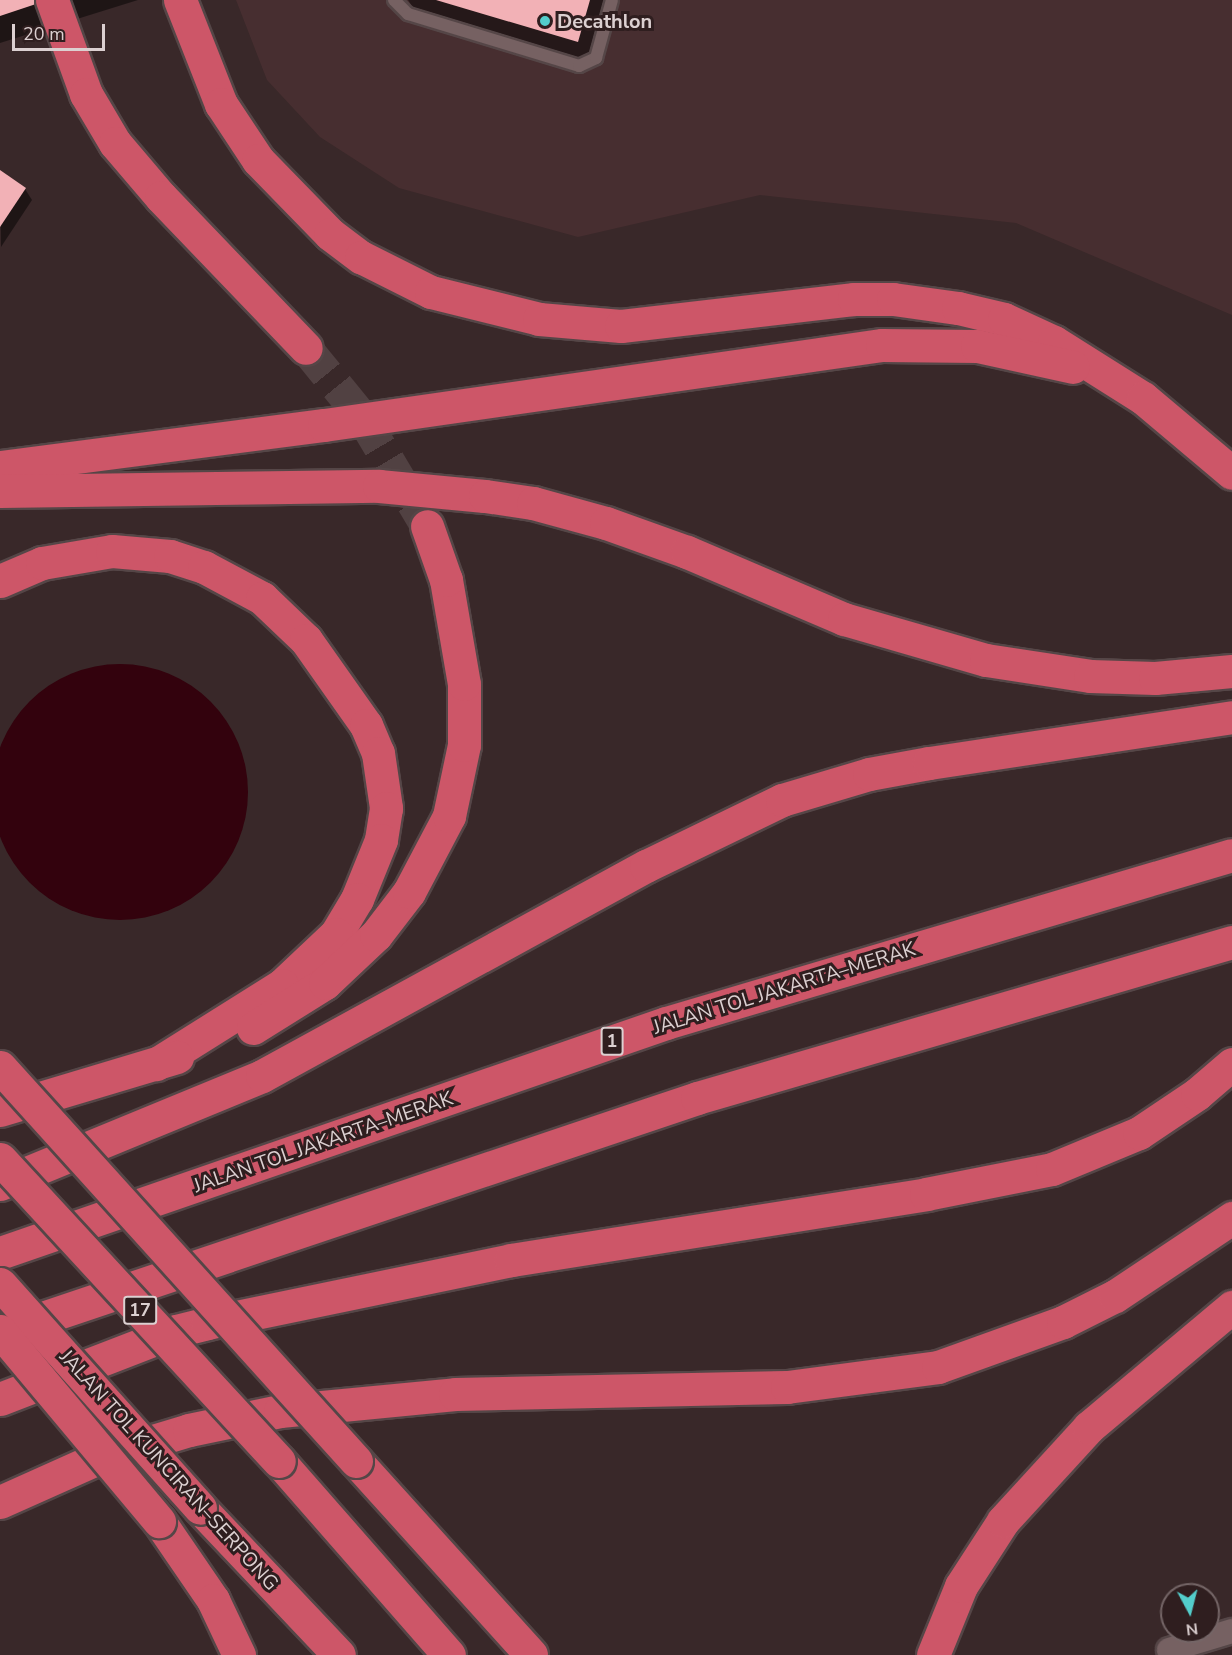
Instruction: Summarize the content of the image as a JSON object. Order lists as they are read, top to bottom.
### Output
{
  "streets": {
    "highway": [
      "JALAN TOL JAKARTA–MERAK",
      "1",
      "17",
      "JALAN TOL KUNCIRAN–SERPONG"
    ]
  },
  "places": ["Decathlon"],
  "scale_bar": "20 m",
  "north": "bottom"
}
